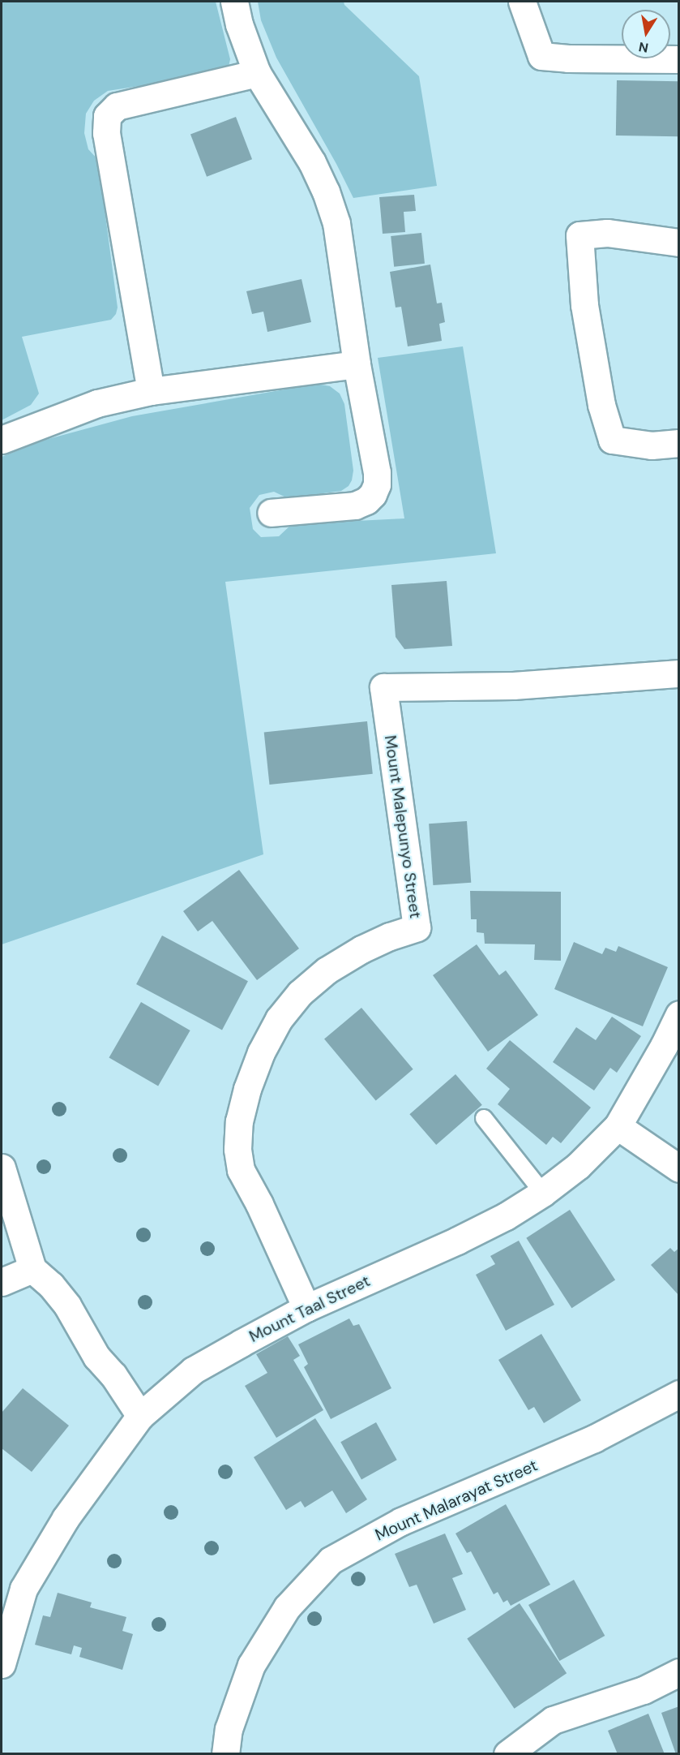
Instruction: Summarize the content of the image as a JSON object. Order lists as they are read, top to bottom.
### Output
{
  "streets": {
    "street": ["Mount Malepunyo Street", "Mount Taal Street", "Mount Malarayat Street"]
  },
  "crossings": [
    ["Mount Malepunyo Street", "Mount Taal Street"]
  ],
  "north": "bottom"
}
